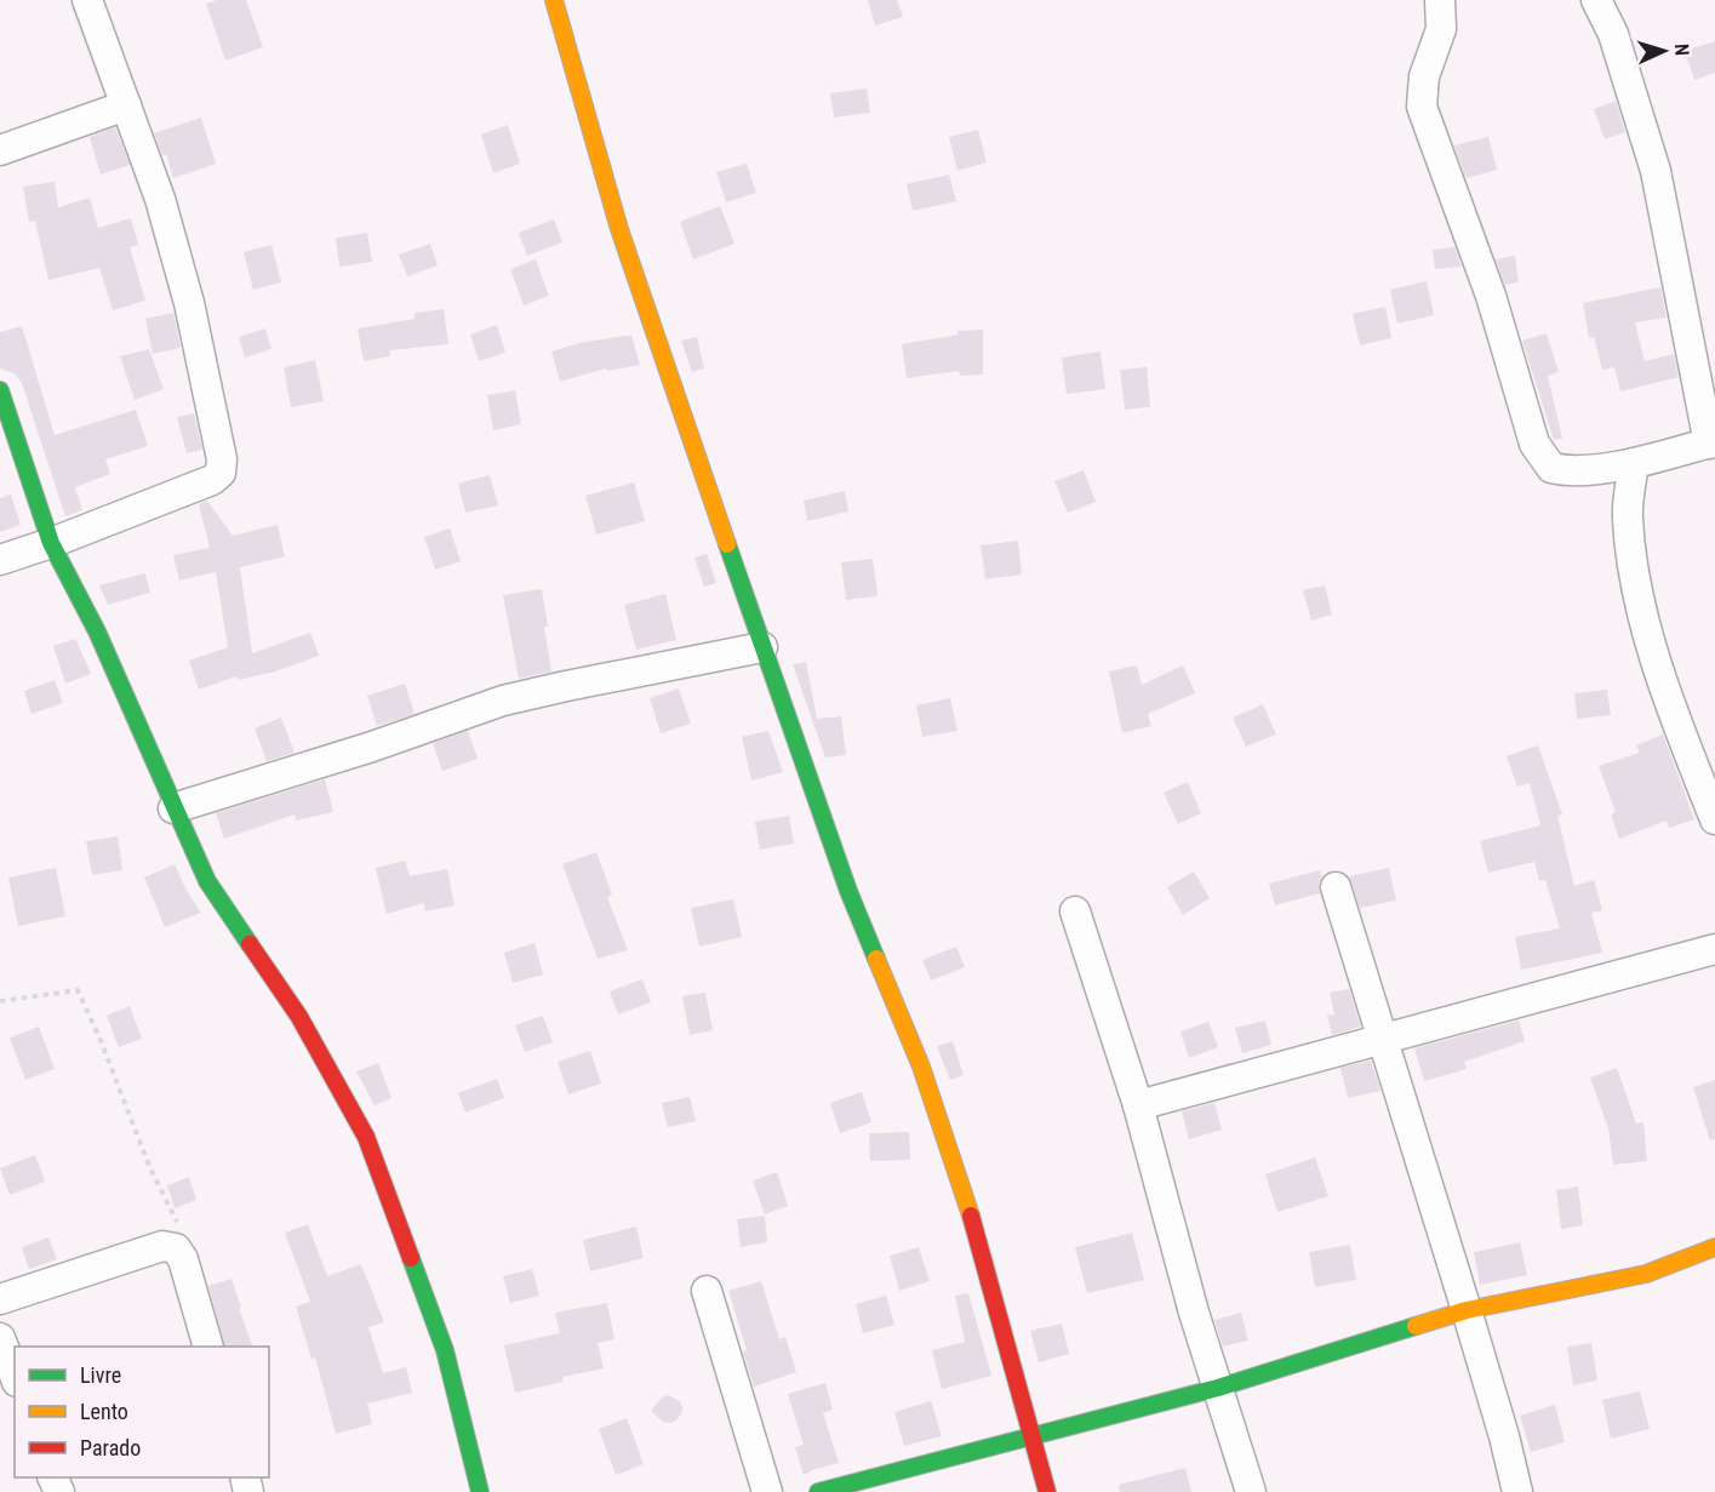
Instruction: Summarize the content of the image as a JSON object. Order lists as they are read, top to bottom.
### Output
{
  "legend": ["Livre", "Lento", "Parado"],
  "north": "right"
}
